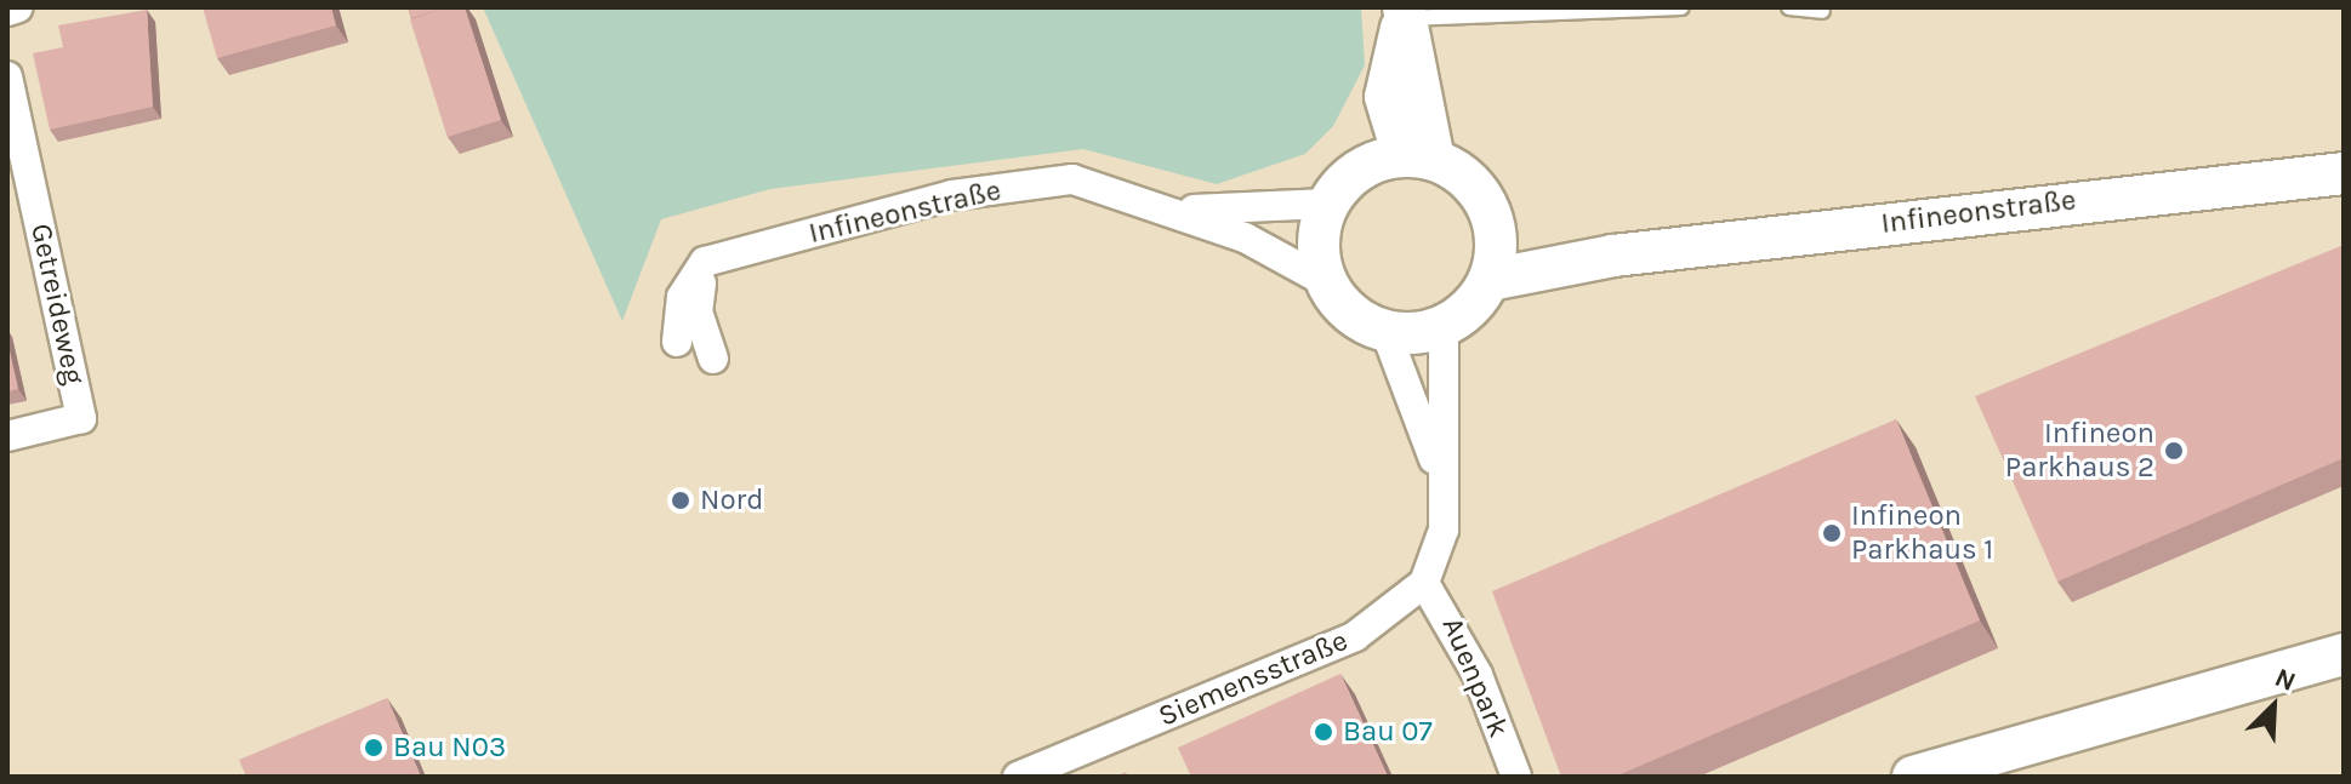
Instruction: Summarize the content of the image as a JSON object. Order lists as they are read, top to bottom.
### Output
{
  "streets": {
    "street": [
      "Infineonstraße",
      "Getreideweg",
      "Auenpark",
      "Siemensstraße"
    ]
  },
  "crossings": [
    ["Auenpark", "Siemensstraße"]
  ],
  "places": [
    "Infineon Parkhaus 2",
    "Nord",
    "Infineon Parkhaus 1",
    "Bau 07",
    "Bau N03"
  ],
  "north": "top right"
}
